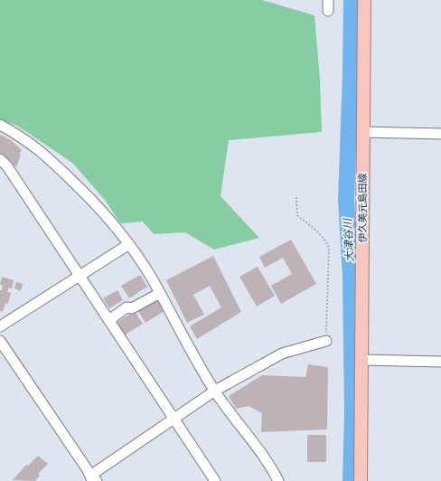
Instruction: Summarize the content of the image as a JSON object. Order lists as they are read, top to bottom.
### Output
{
  "streets": {
    "main road": ["伊久美元島田線"]
  },
  "water": ["大津谷川"]
}
